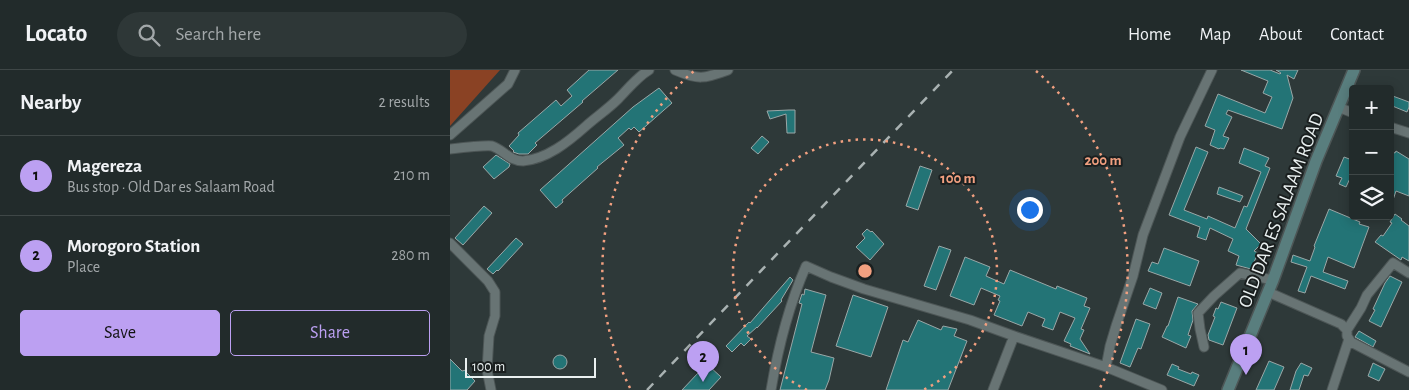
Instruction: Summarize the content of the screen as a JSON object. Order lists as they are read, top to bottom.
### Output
{
  "streets": {
    "main road": ["OLD DAR ES SALAAM ROAD"]
  },
  "scale_bar": "100 m",
  "page": {
    "header": "Locato",
    "search": "Search here",
    "nav": [
      "Home",
      "Map",
      "About",
      "Contact"
    ],
    "heading": ["Nearby", "2 results"],
    "map_buttons": ["+", "−"],
    "list": [
      {
        "mark": "1",
        "name": "Magereza",
        "note": "Bus stop · Old Dar es Salaam Road",
        "value": "210 m"
      },
      {
        "mark": "2",
        "name": "Morogoro Station",
        "note": "Place",
        "value": "280 m"
      }
    ],
    "buttons": ["Save", "Share"],
    "pins": ["1", "2"],
    "scale": "100 m"
  },
  "rings": ["200 m", "100 m"]
}
